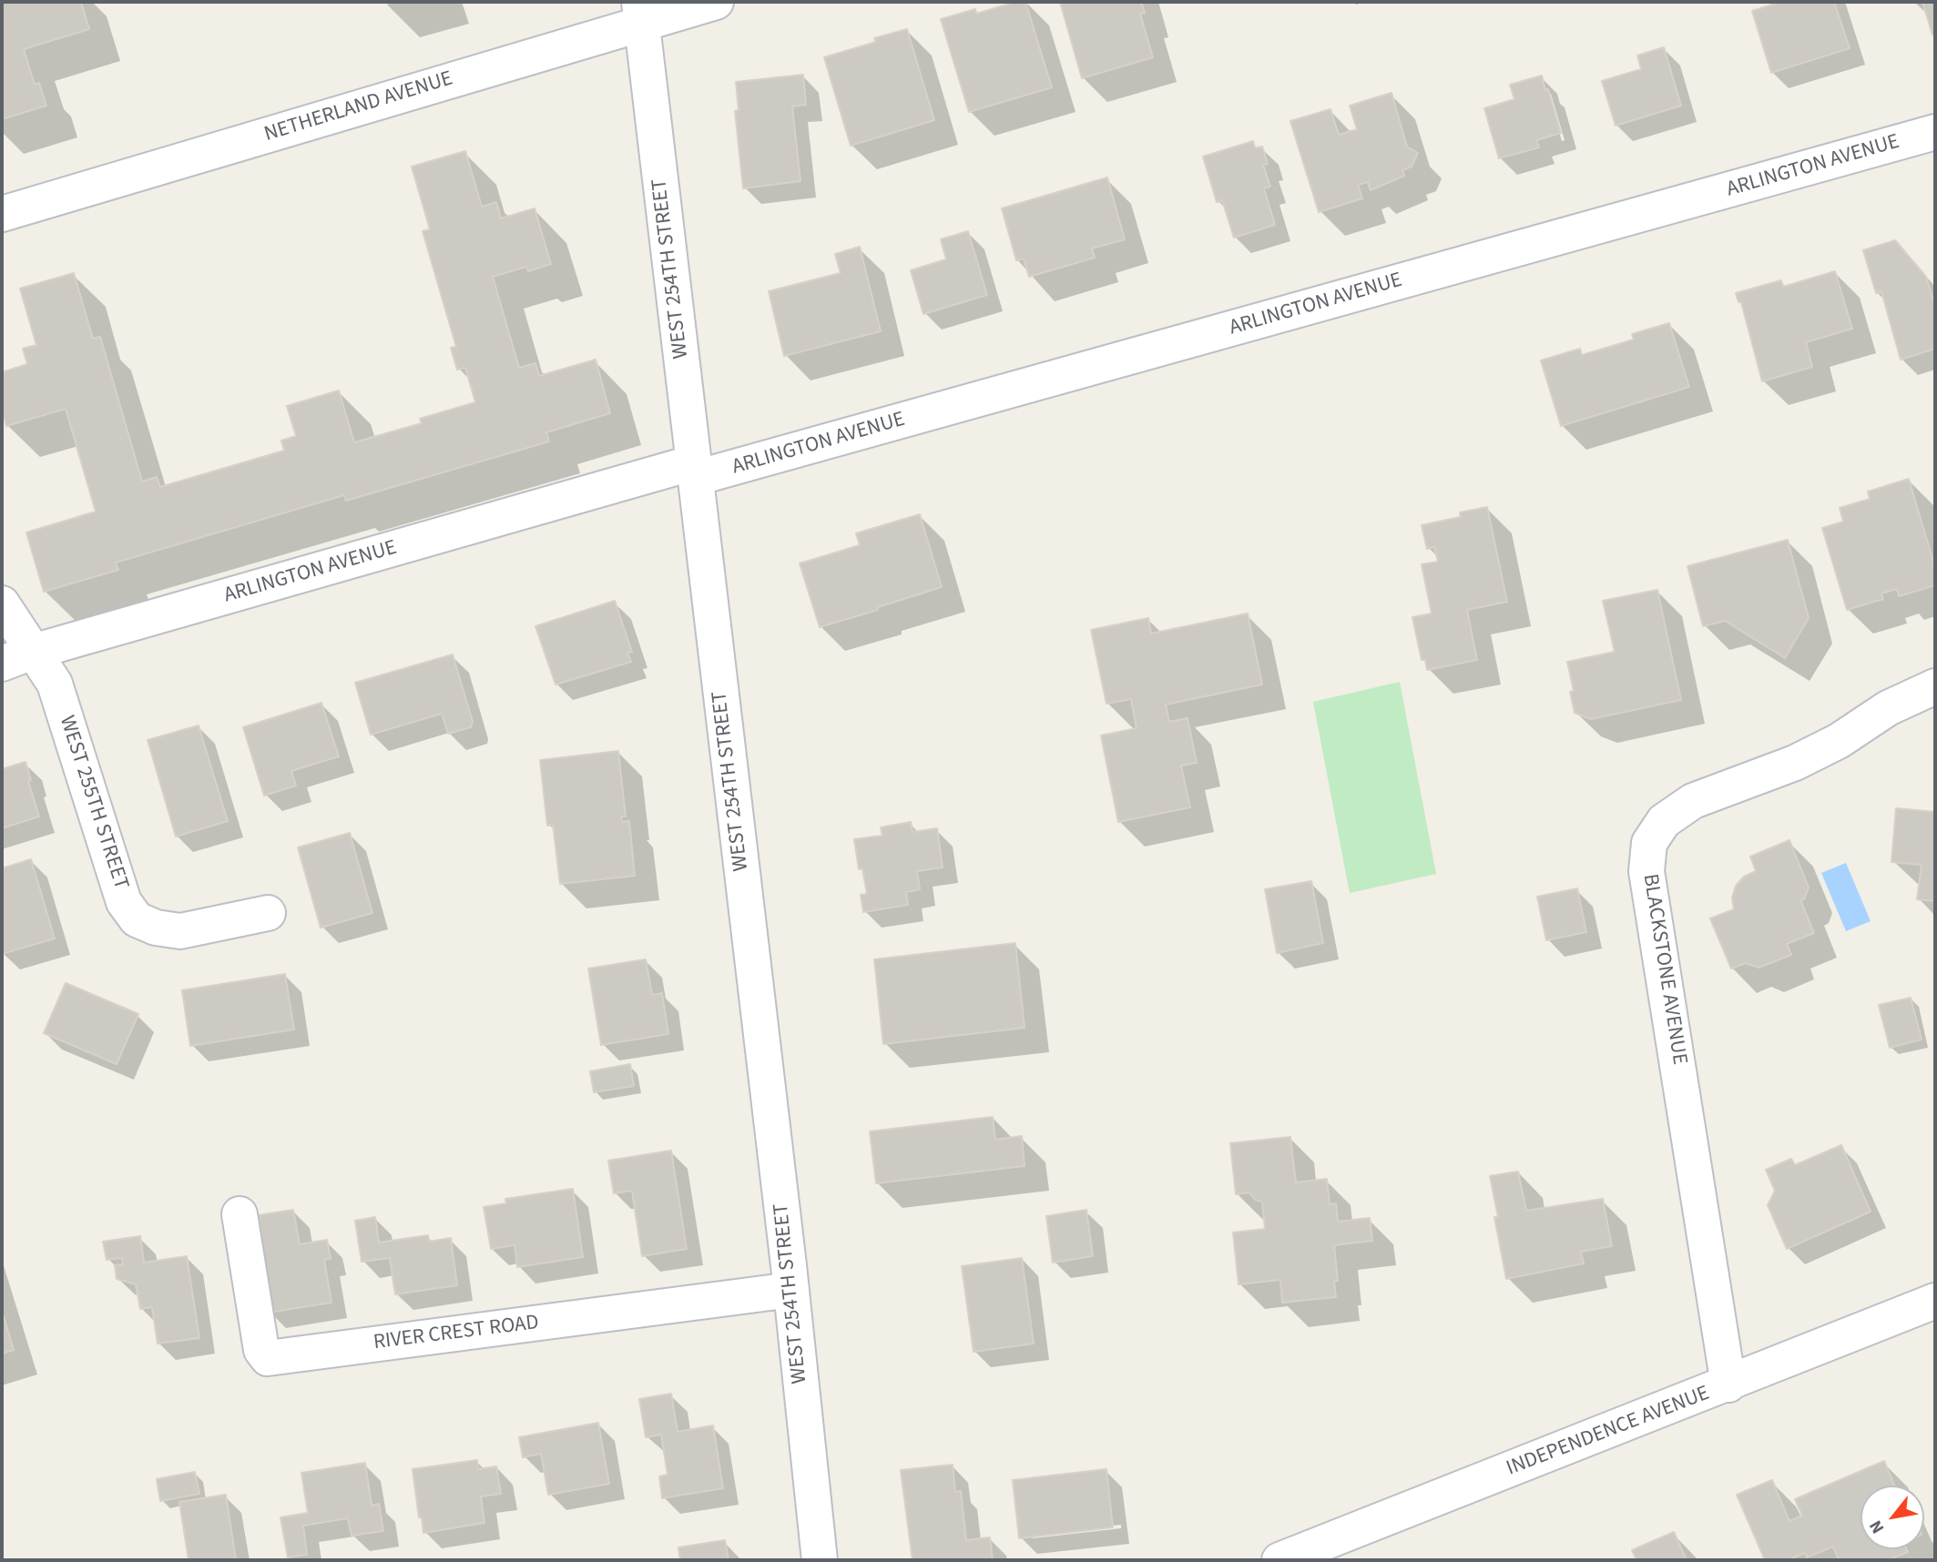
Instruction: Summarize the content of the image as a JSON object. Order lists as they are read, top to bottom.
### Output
{
  "streets": {
    "street": [
      "NETHERLAND AVENUE",
      "ARLINGTON AVENUE",
      "WEST 254TH STREET",
      "WEST 255TH STREET",
      "BLACKSTONE AVENUE",
      "RIVER CREST ROAD",
      "INDEPENDENCE AVENUE"
    ]
  },
  "crossings": [
    ["NETHERLAND AVENUE", "WEST 254TH STREET"],
    ["ARLINGTON AVENUE", "WEST 254TH STREET"],
    ["ARLINGTON AVENUE", "WEST 255TH STREET"],
    ["WEST 254TH STREET", "RIVER CREST ROAD"],
    ["BLACKSTONE AVENUE", "INDEPENDENCE AVENUE"]
  ],
  "north": "bottom left"
}
